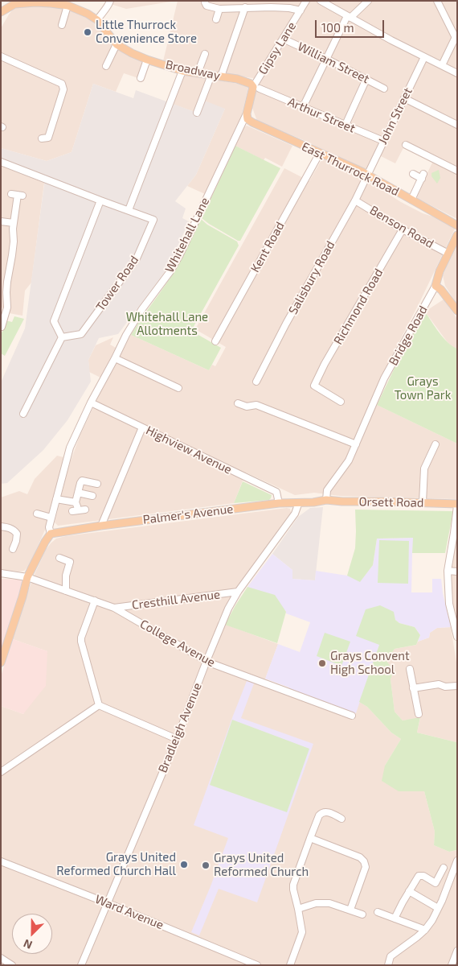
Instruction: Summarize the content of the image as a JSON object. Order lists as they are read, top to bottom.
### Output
{
  "streets": {
    "main road": [
      "Broadway",
      "East Thurrock Road",
      "Whitehall Lane",
      "Bridge Road",
      "Orsett Road",
      "Palmer's Avenue"
    ],
    "street": [
      "Gipsy Lane",
      "William Street",
      "Arthur Street",
      "John Street",
      "Benson Road",
      "Kent Road",
      "Salisbury Road",
      "Tower Road",
      "Richmond Road",
      "Highview Avenue",
      "Cresthill Avenue",
      "College Avenue",
      "Bradleigh Avenue",
      "Ward Avenue"
    ]
  },
  "crossings": [
    ["Gipsy Lane", "William Street"],
    ["Gipsy Lane", "Broadway"],
    ["Gipsy Lane", "Arthur Street"],
    ["Gipsy Lane", "Whitehall Lane"],
    ["Broadway", "Arthur Street"],
    ["Broadway", "Whitehall Lane"],
    ["Arthur Street", "John Street"],
    ["Arthur Street", "Whitehall Lane"],
    ["John Street", "East Thurrock Road"],
    ["John Street", "Salisbury Road"],
    ["East Thurrock Road", "Whitehall Lane"],
    ["East Thurrock Road", "Kent Road"],
    ["East Thurrock Road", "Salisbury Road"],
    ["Benson Road", "Salisbury Road"],
    ["Benson Road", "Richmond Road"],
    ["Benson Road", "Bridge Road"],
    ["Whitehall Lane", "Highview Avenue"],
    ["Whitehall Lane", "Palmer's Avenue"],
    ["Bridge Road", "Orsett Road"],
    ["Bridge Road", "Palmer's Avenue"],
    ["Highview Avenue", "Palmer's Avenue"],
    ["Orsett Road", "Palmer's Avenue"],
    ["Palmer's Avenue", "Bradleigh Avenue"],
    ["Cresthill Avenue", "College Avenue"],
    ["Cresthill Avenue", "Bradleigh Avenue"],
    ["College Avenue", "Bradleigh Avenue"],
    ["Bradleigh Avenue", "Ward Avenue"]
  ],
  "parks": ["Whitehall Lane Allotments", "Grays Town Park"],
  "places": [
    "Little Thurrock Convenience Store",
    "Grays Convent High School",
    "Grays United Reformed Church Hall",
    "Grays United Reformed Church"
  ],
  "scale_bar": "100 m",
  "north": "bottom left"
}
